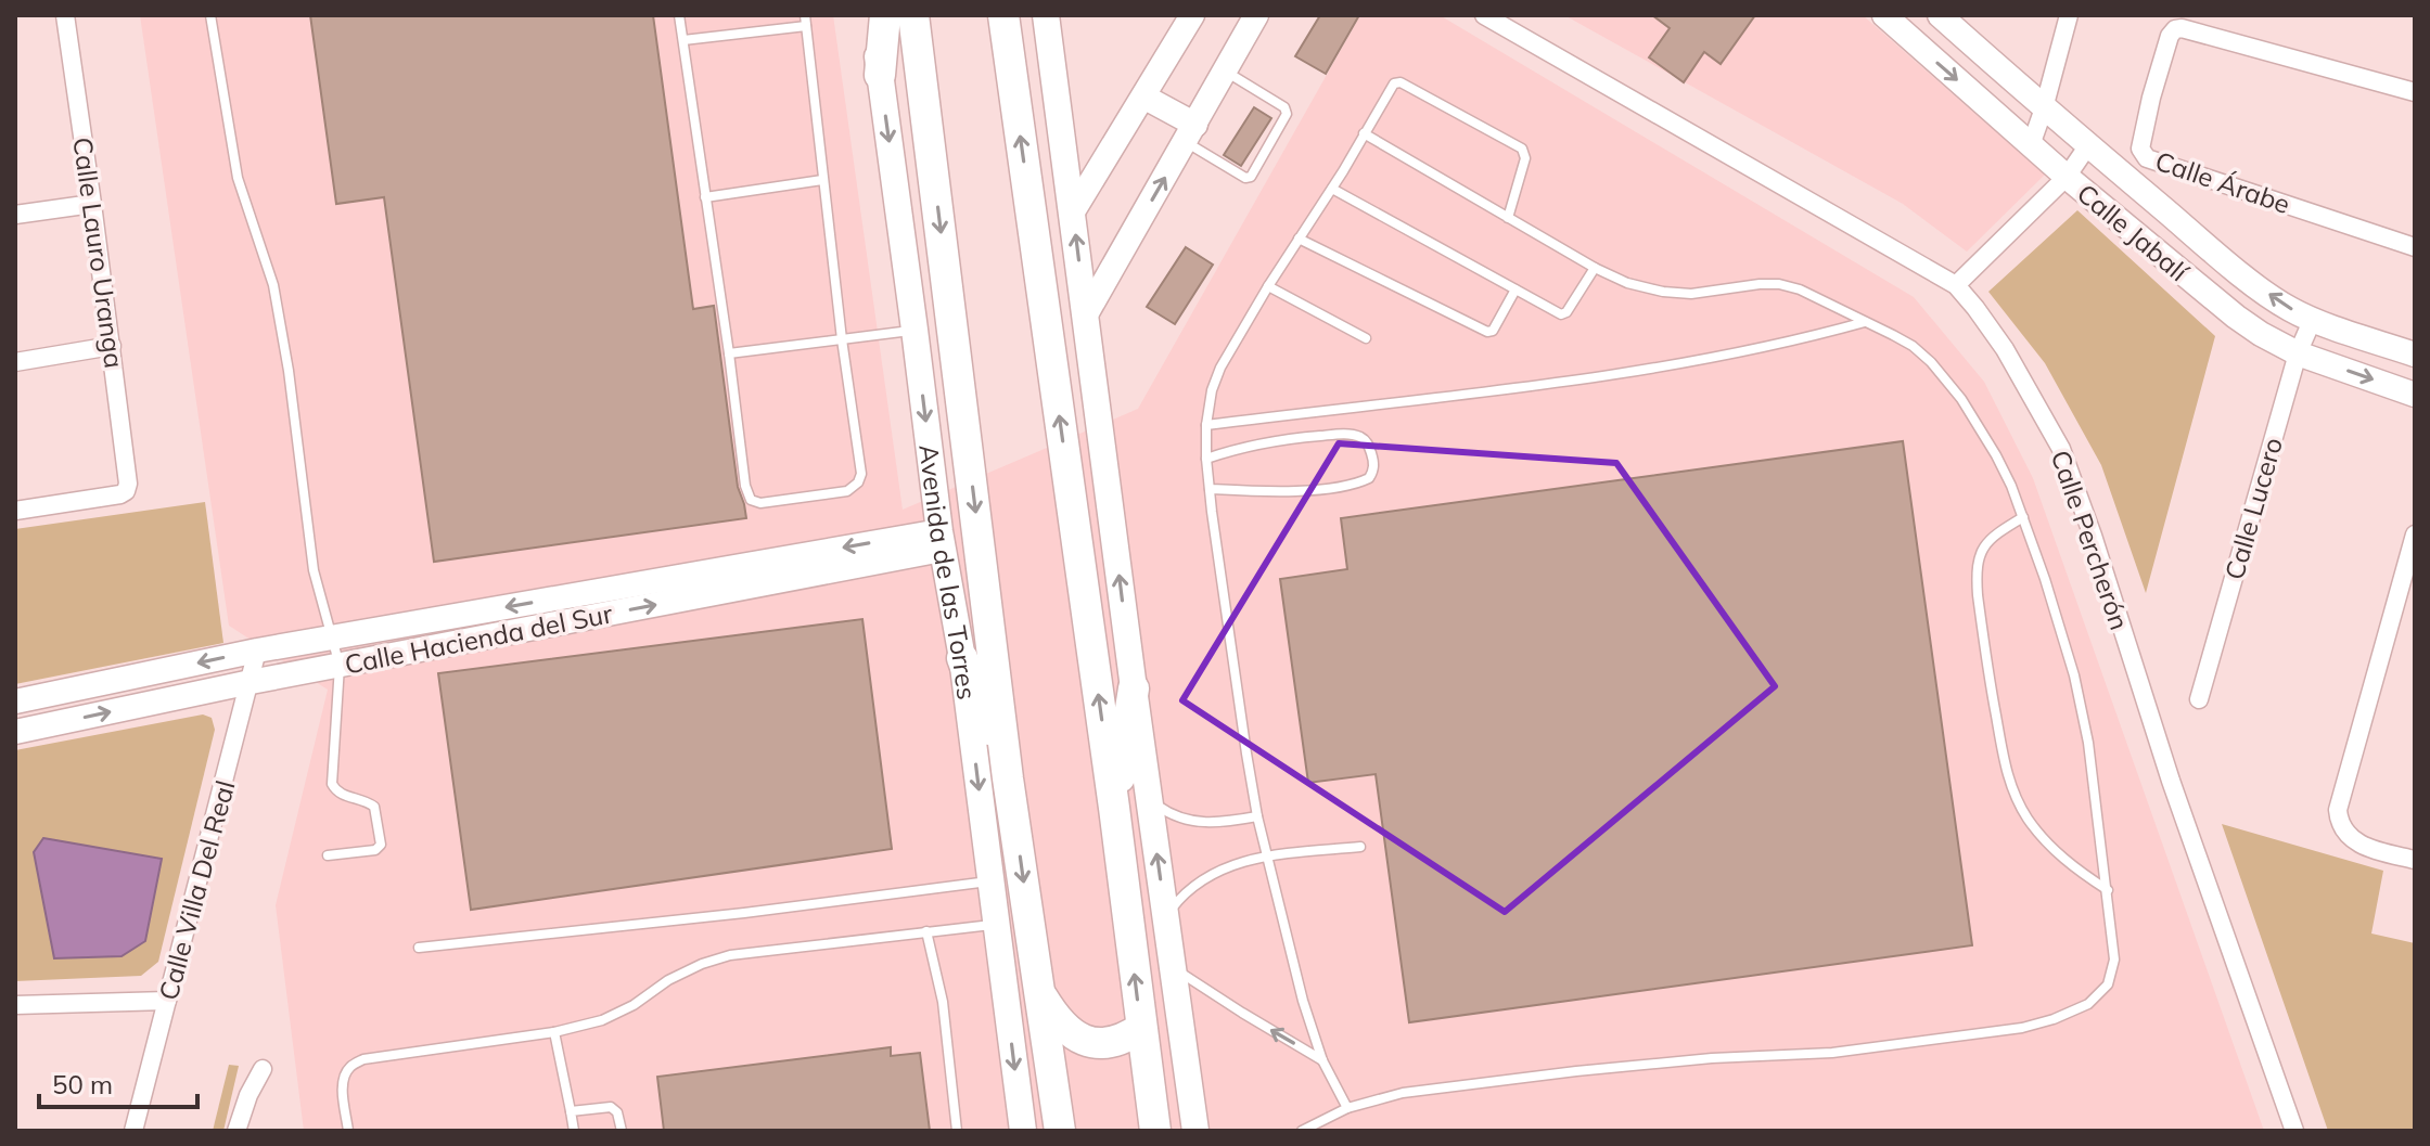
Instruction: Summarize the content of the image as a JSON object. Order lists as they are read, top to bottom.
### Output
{
  "streets": {
    "highway": ["Avenida de las Torres"],
    "street": [
      "Calle Árabe",
      "Calle Jabalí",
      "Calle Lauro Uranga",
      "Calle Lucero",
      "Calle Percherón",
      "Calle Hacienda del Sur",
      "Calle Villa Del Real"
    ]
  },
  "crossings": [
    ["Calle Jabalí", "Calle Lucero"],
    ["Avenida de las Torres", "Calle Hacienda del Sur"],
    ["Calle Hacienda del Sur", "Calle Villa Del Real"]
  ],
  "scale_bar": "50 m"
}
